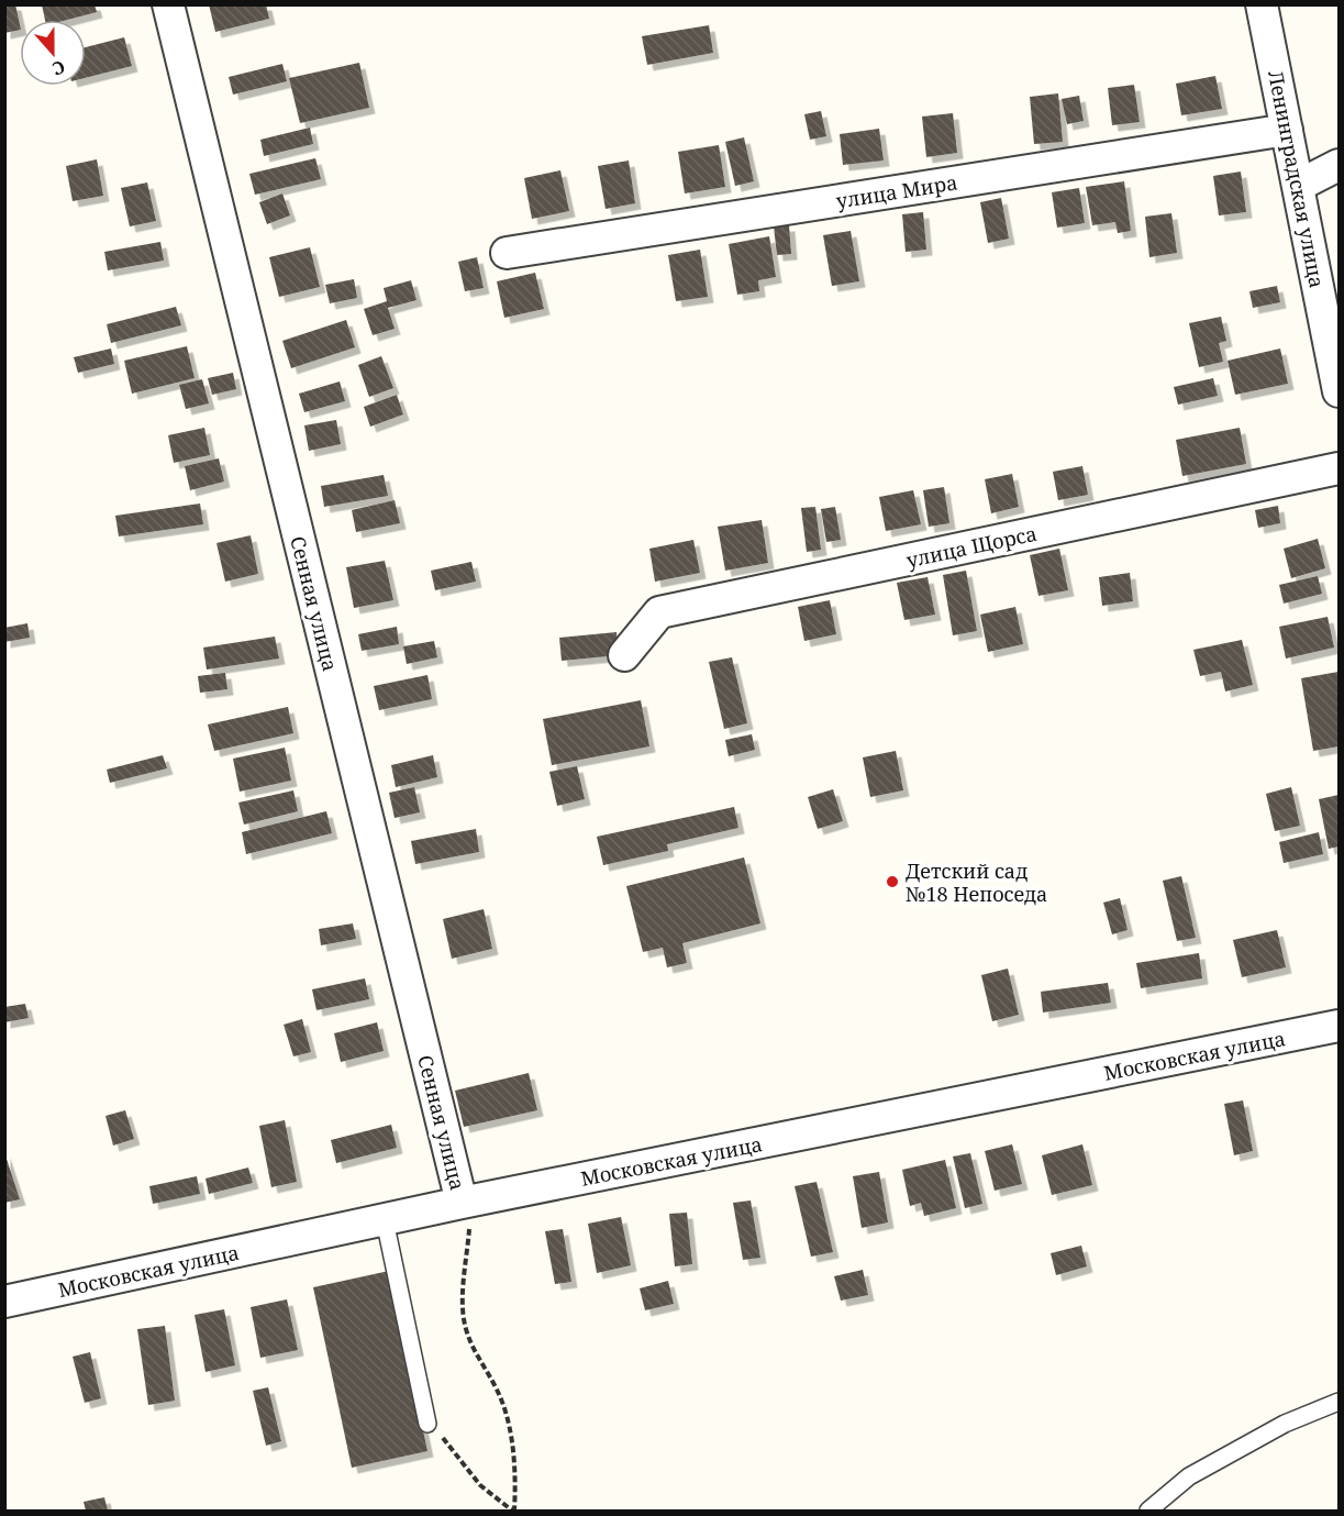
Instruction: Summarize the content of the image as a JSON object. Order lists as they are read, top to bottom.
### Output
{
  "streets": {
    "street": [
      "Ленинградская улица",
      "улица Мира",
      "улица Щорса",
      "Сенная улица",
      "Московская улица"
    ]
  },
  "crossings": [
    ["Ленинградская улица", "улица Мира"],
    ["Сенная улица", "Московская улица"]
  ],
  "places": ["Детский сад №18 Непоседа"],
  "north": "bottom"
}
